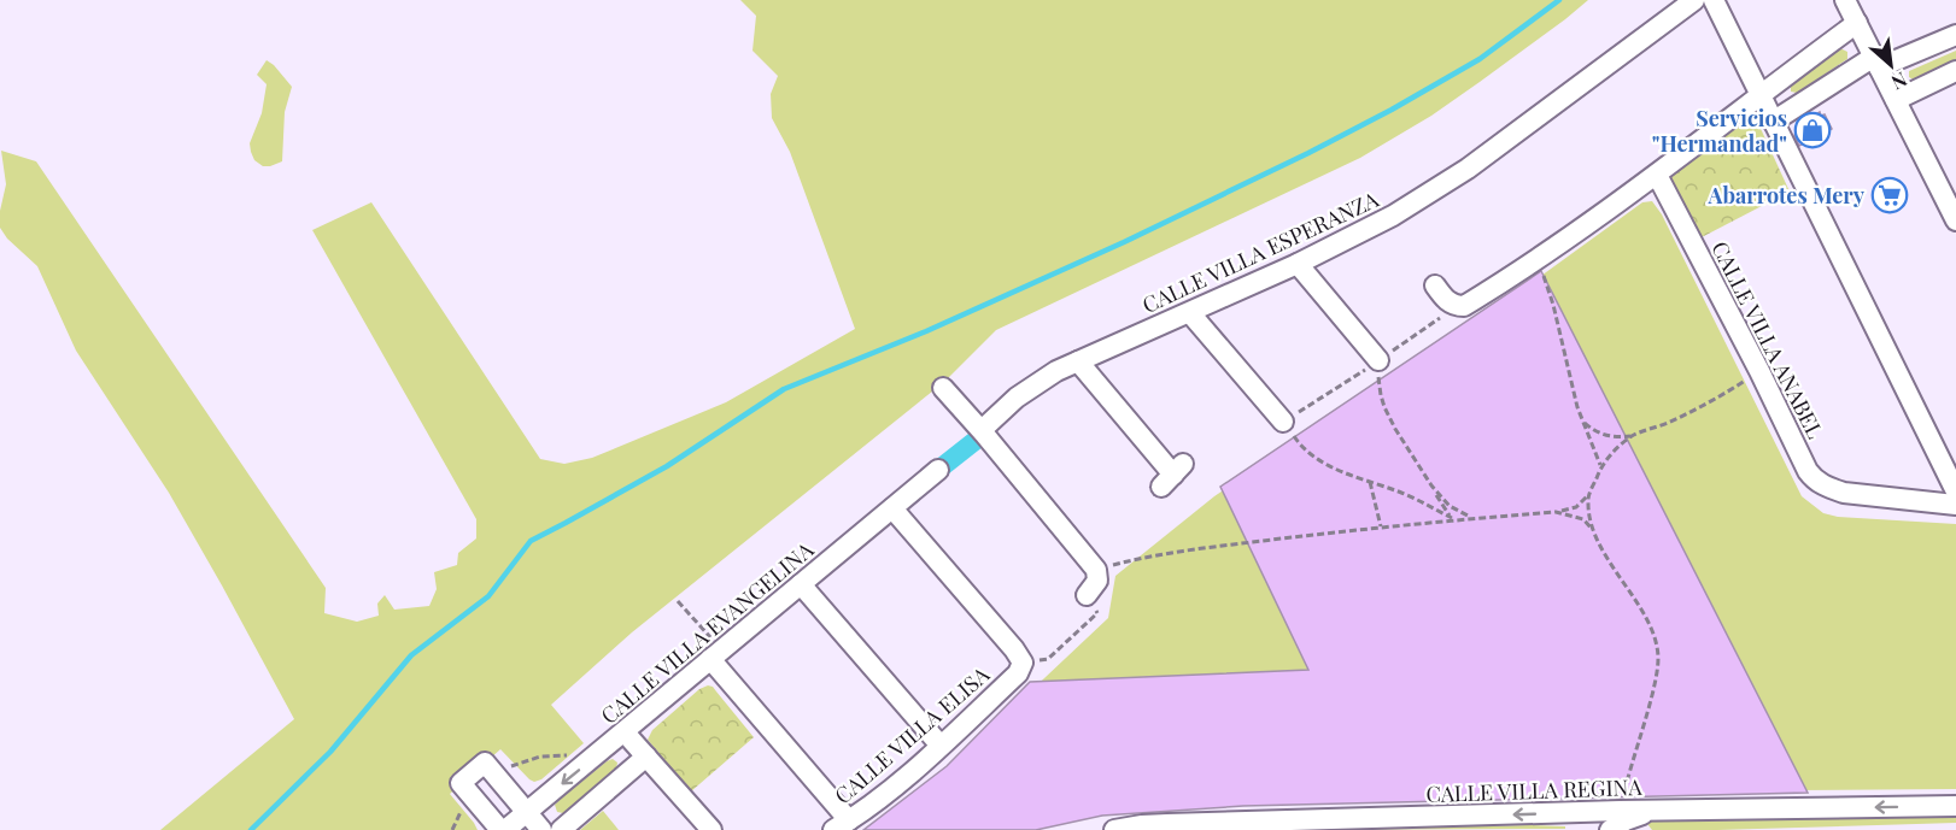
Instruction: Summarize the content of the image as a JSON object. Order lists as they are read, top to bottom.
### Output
{
  "streets": {
    "street": [
      "CALLE VILLA ESPERANZA",
      "CALLE VILLA ANABEL",
      "CALLE VILLA EVANGELINA",
      "CALLE VILLA ELISA",
      "CALLE VILLA REGINA"
    ]
  },
  "one_way": ["CALLE VILLA REGINA"],
  "places": {
    "shop": ["Servicios \"Hermandad\""],
    "supermarket": ["Abarrotes Mery"]
  },
  "north": "bottom right"
}
